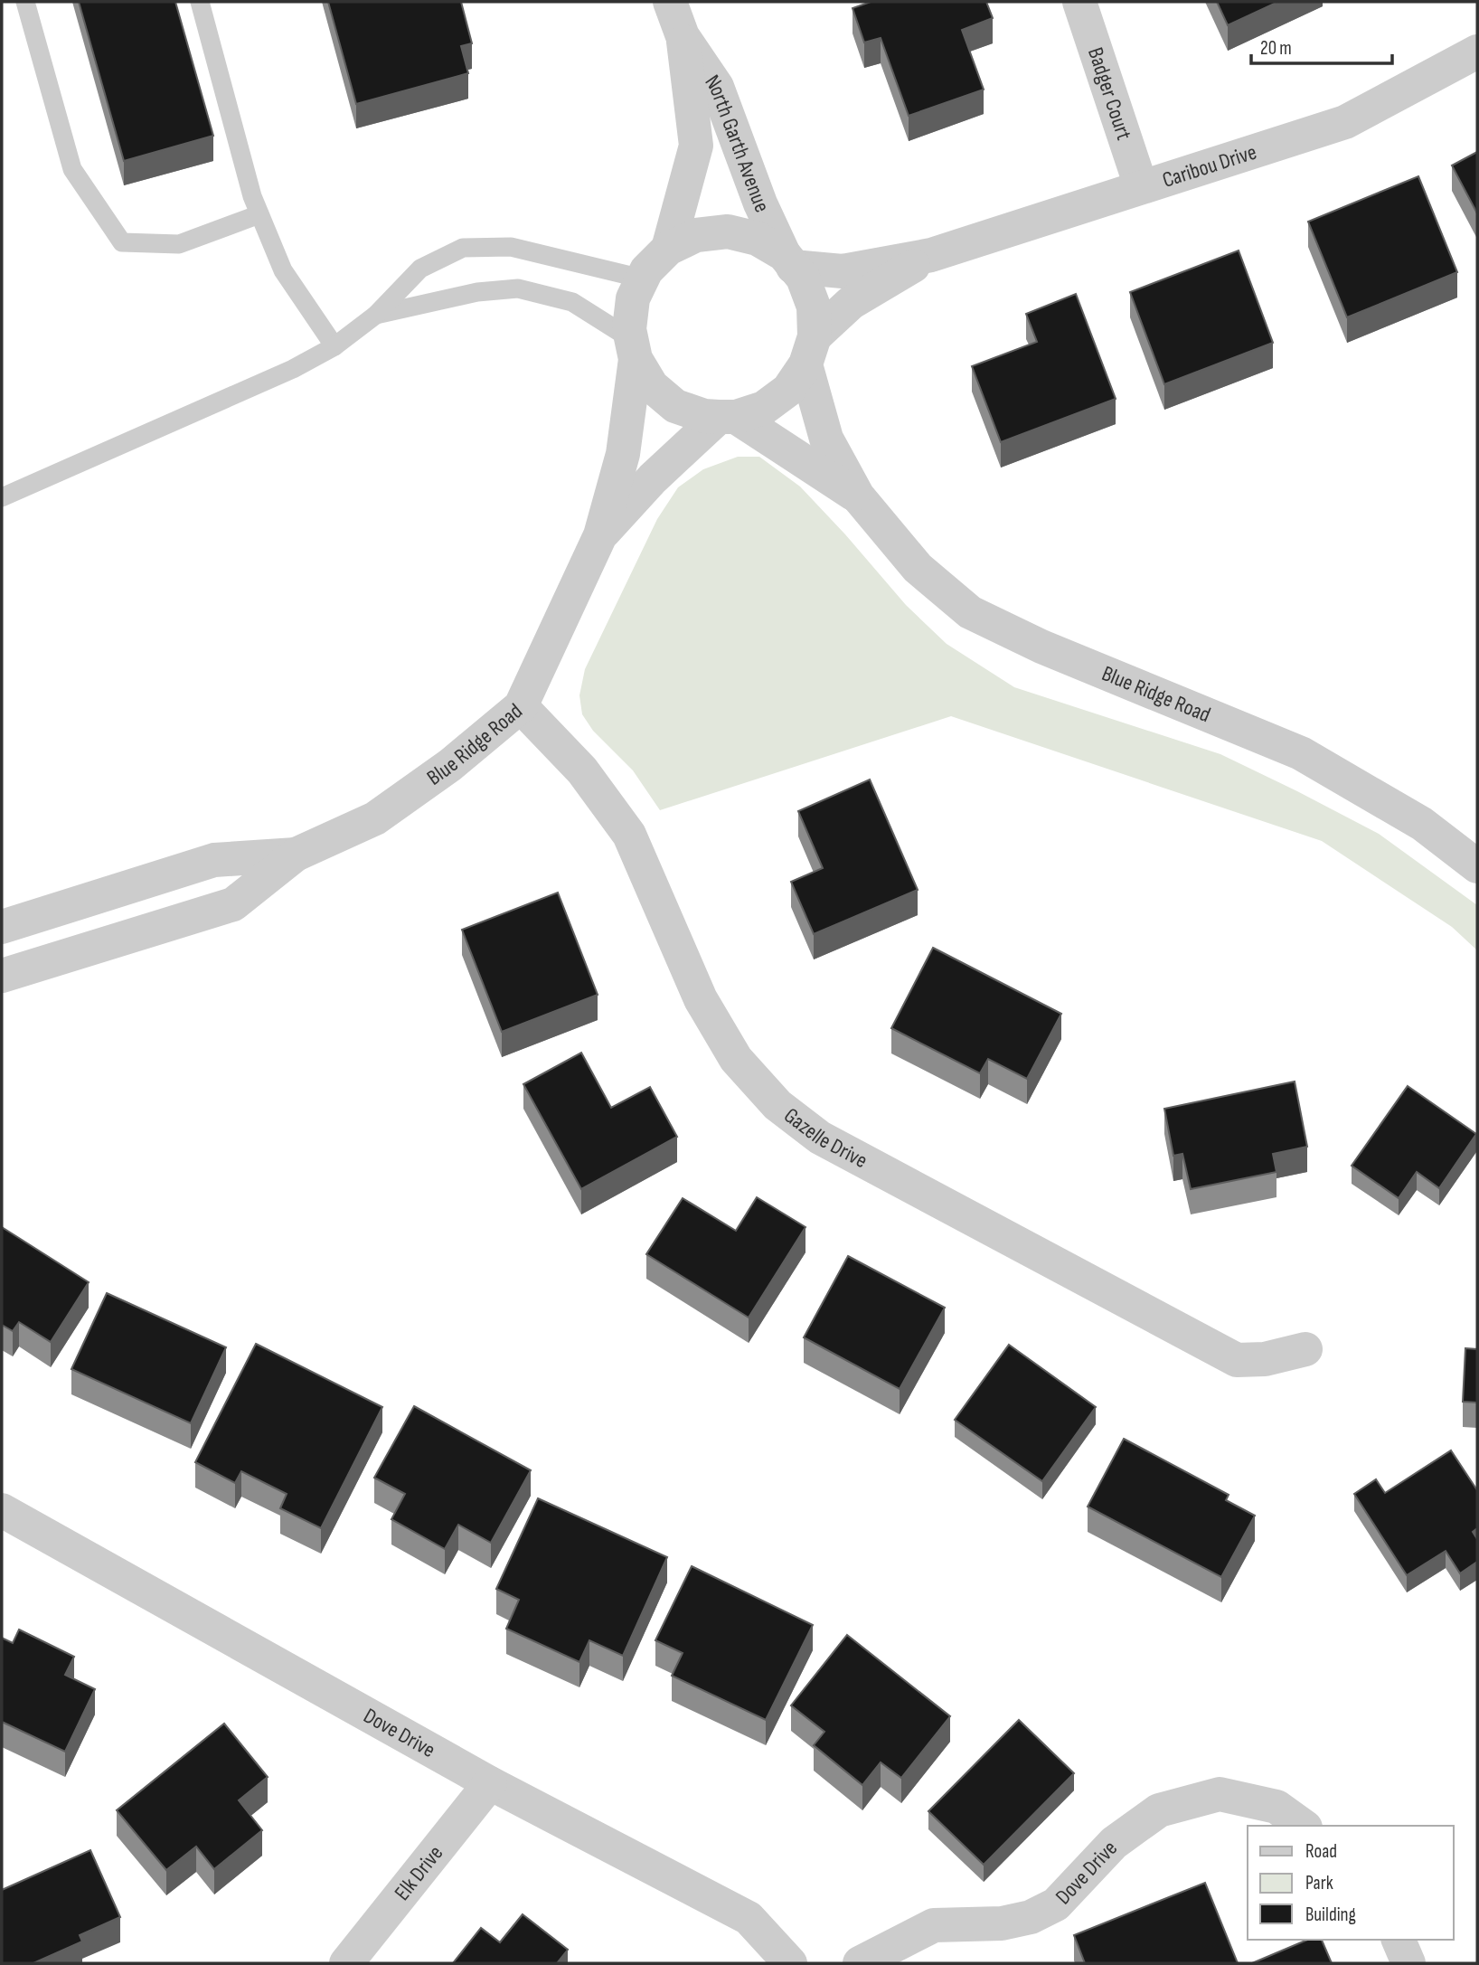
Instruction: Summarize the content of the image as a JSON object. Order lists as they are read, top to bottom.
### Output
{
  "streets": {
    "street": [
      "Badger Court",
      "North Garth Avenue",
      "Caribou Drive",
      "Blue Ridge Road",
      "Gazelle Drive",
      "Dove Drive",
      "Elk Drive"
    ]
  },
  "crossings": [
    ["Badger Court", "Caribou Drive"],
    ["North Garth Avenue", "Caribou Drive"],
    ["North Garth Avenue", "Blue Ridge Road"],
    ["Caribou Drive", "Blue Ridge Road"],
    ["Blue Ridge Road", "Gazelle Drive"],
    ["Dove Drive", "Elk Drive"]
  ],
  "legend": ["Road", "Park", "Building"],
  "scale_bar": "20 m"
}
